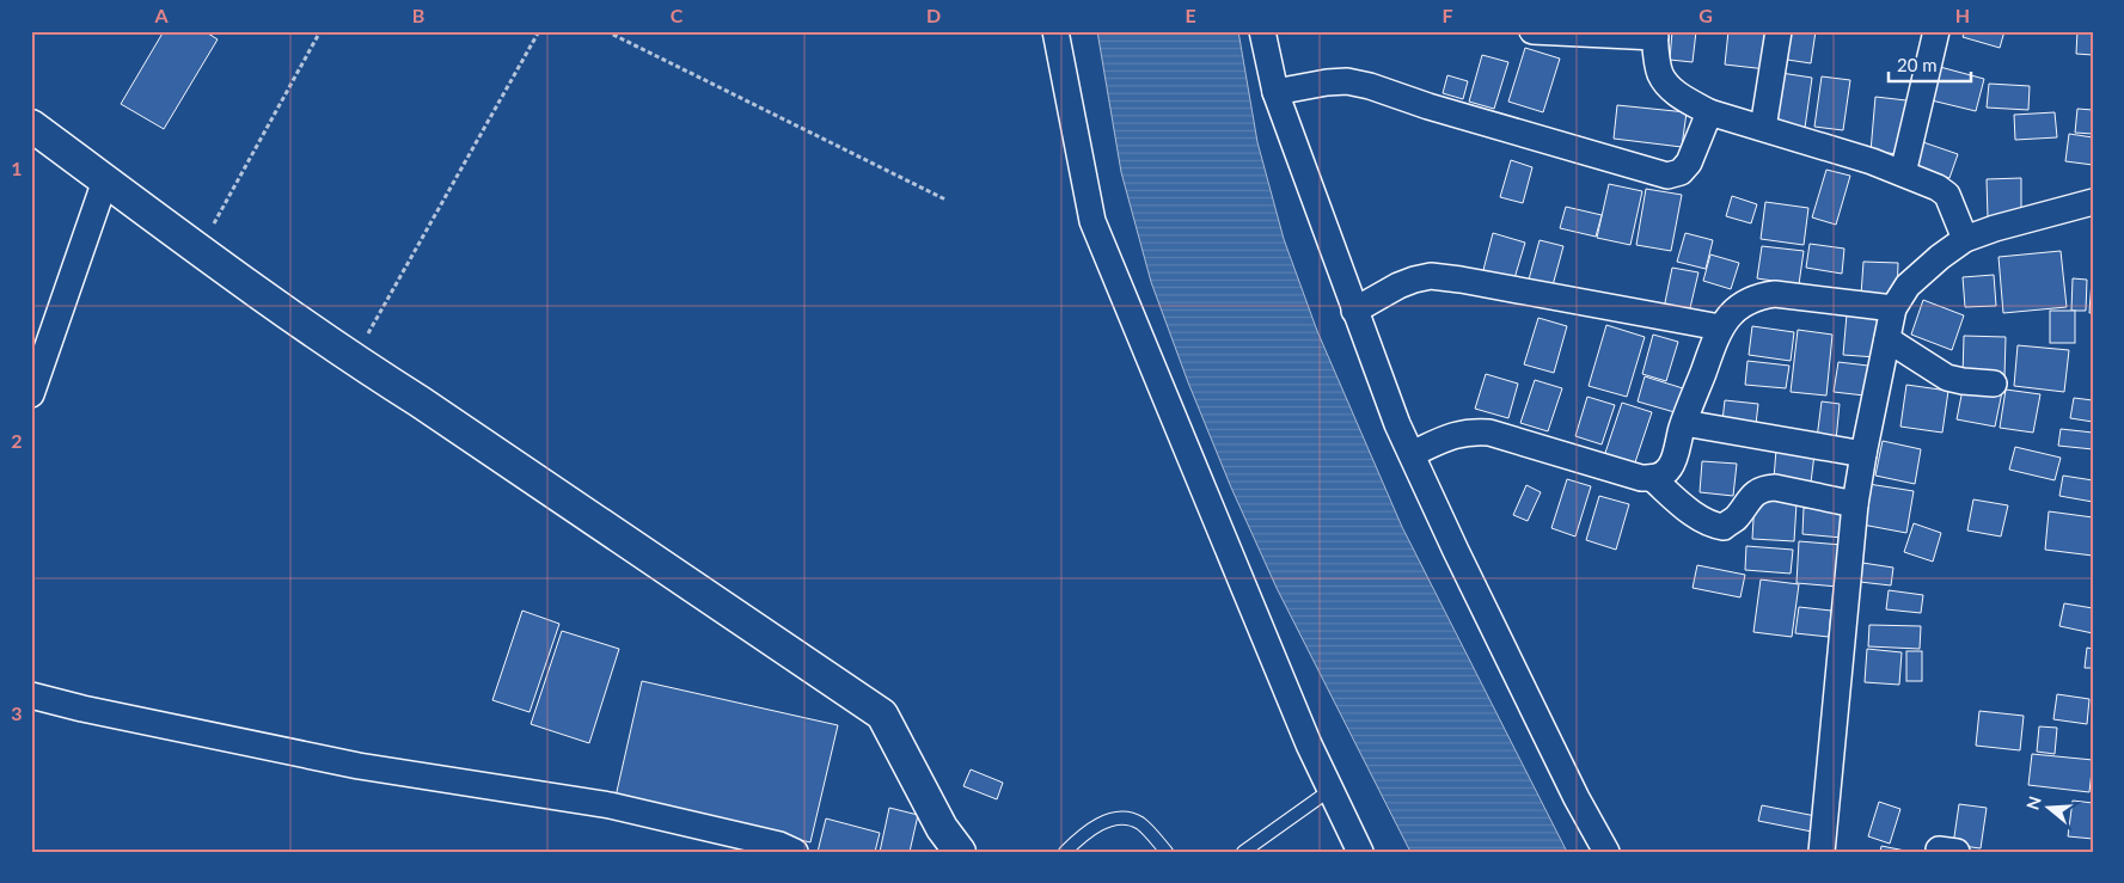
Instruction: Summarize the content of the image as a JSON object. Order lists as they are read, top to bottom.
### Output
{
  "scale_bar": "20 m",
  "north": "left",
  "grid": {
    "columns": [
      "A",
      "B",
      "C",
      "D",
      "E",
      "F",
      "G",
      "H"
    ],
    "rows": ["1", "2", "3"]
  }
}
